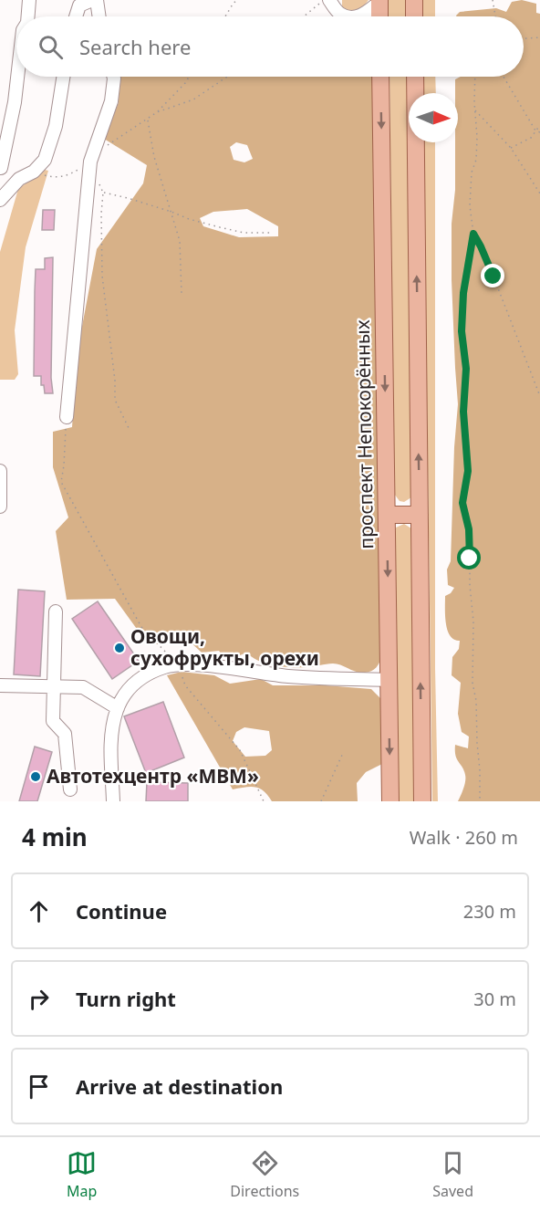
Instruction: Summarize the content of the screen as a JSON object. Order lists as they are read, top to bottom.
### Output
{
  "streets": {
    "main road": ["проспект Непокорённых"]
  },
  "places": ["Овощи, сухофрукты, орехи", "Автотехцентр «МВМ»"],
  "north": "right",
  "page": {
    "search": "Search here",
    "heading": ["4 min", "Walk · 260 m"],
    "list": [
      ["Continue", "230 m"],
      ["Turn right", "30 m"],
      "Arrive at destination"
    ],
    "nav": ["Map", "Directions", "Saved"]
  }
}
